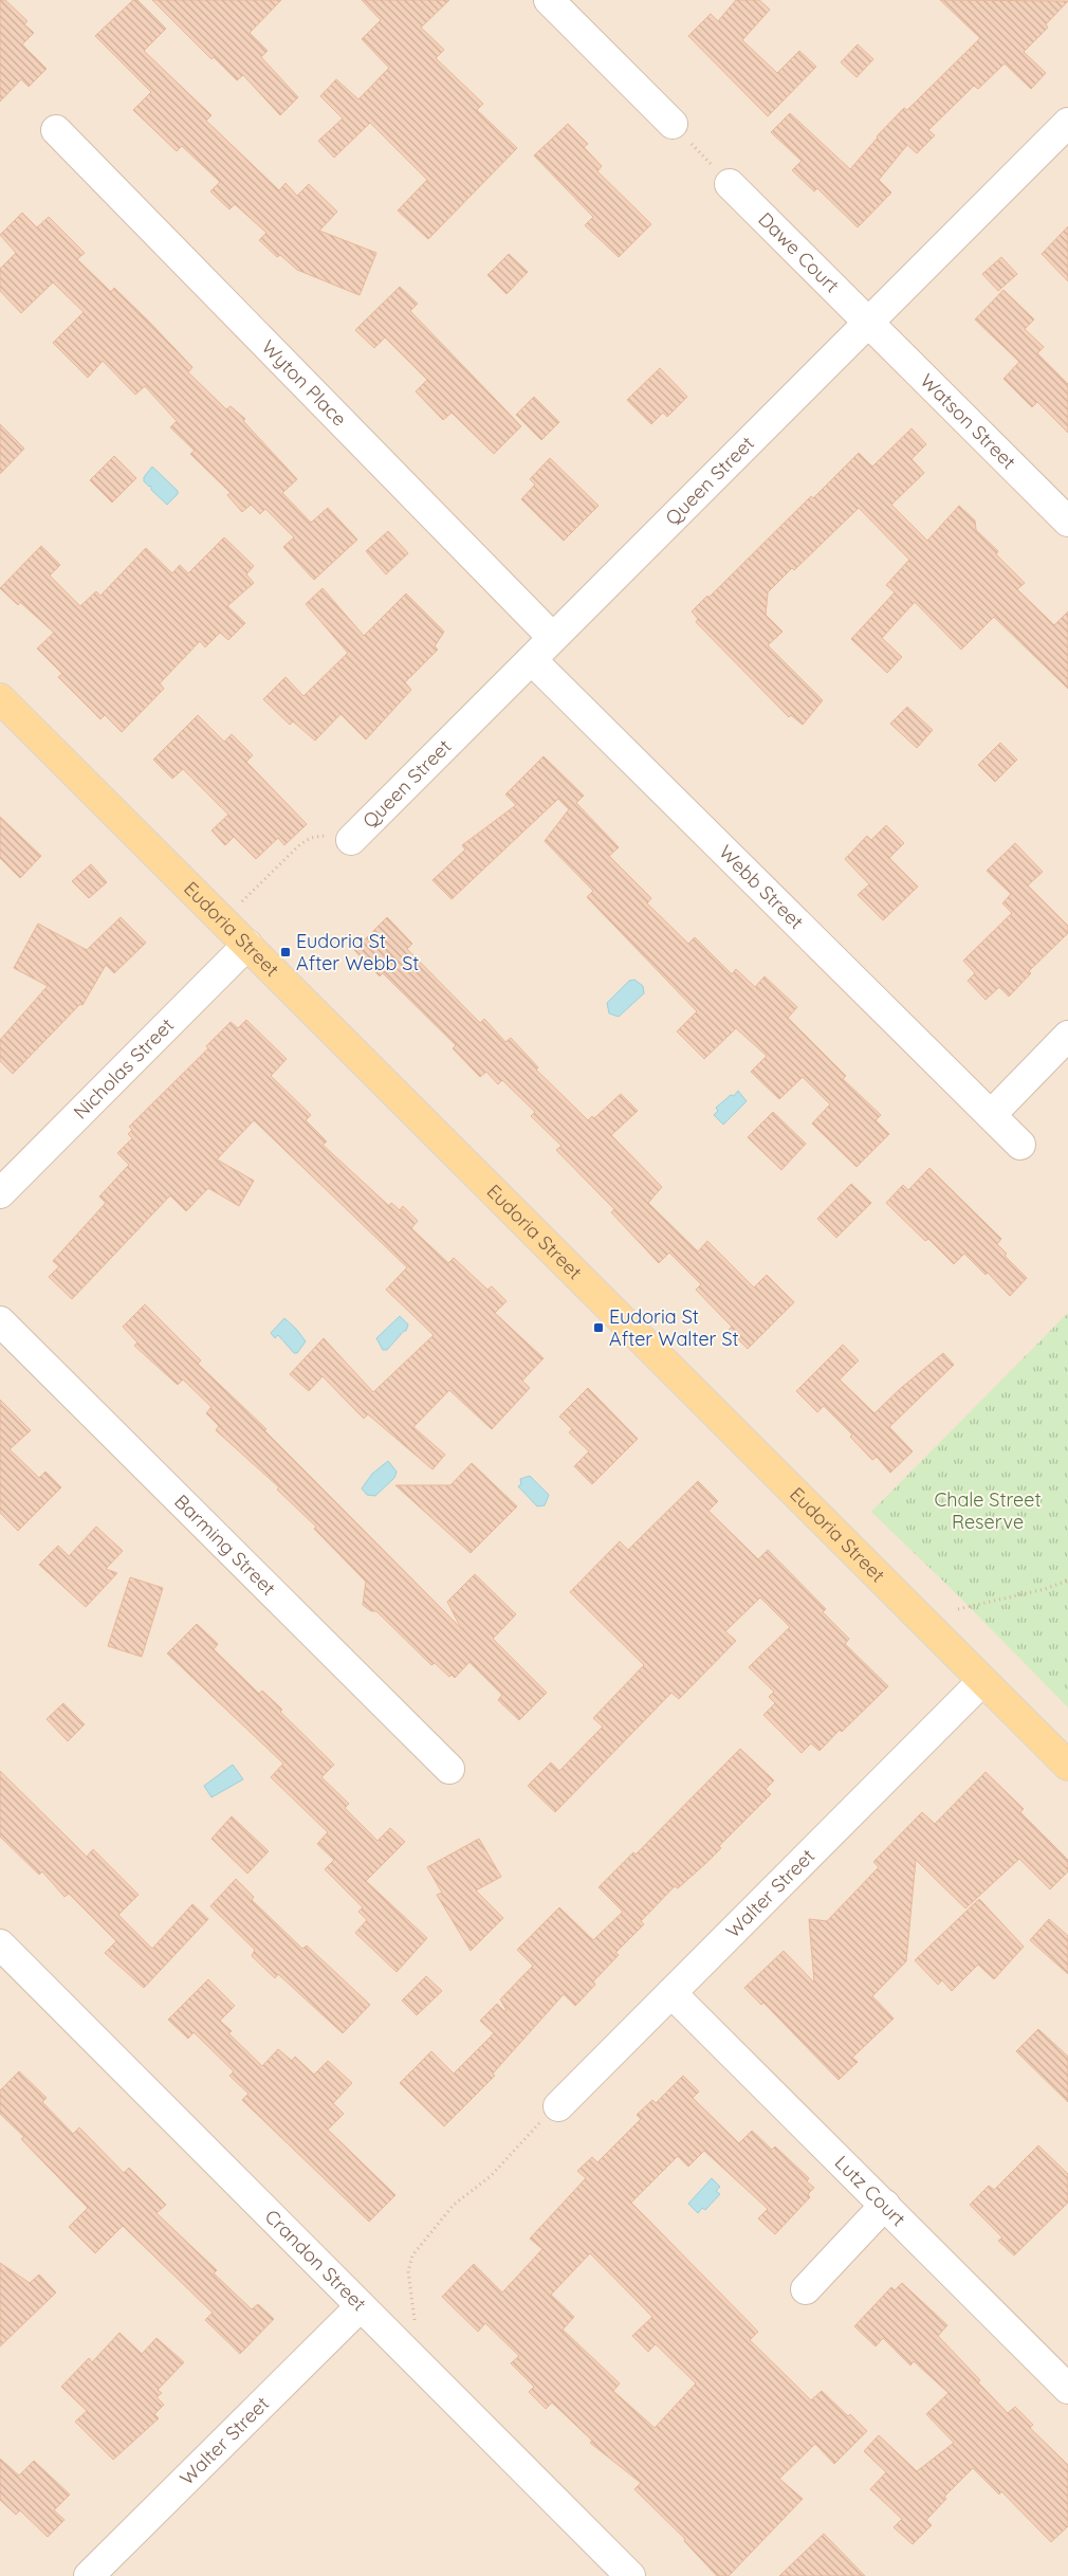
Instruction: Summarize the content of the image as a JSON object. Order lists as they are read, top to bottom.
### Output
{
  "streets": {
    "main road": ["Eudoria Street"],
    "street": [
      "Dawe Court",
      "Wyton Place",
      "Watson Street",
      "Queen Street",
      "Webb Street",
      "Nicholas Street",
      "Barming Street",
      "Walter Street",
      "Lutz Court",
      "Crandon Street"
    ]
  },
  "crossings": [
    ["Dawe Court", "Watson Street"],
    ["Dawe Court", "Queen Street"],
    ["Wyton Place", "Queen Street"],
    ["Watson Street", "Queen Street"],
    ["Queen Street", "Webb Street"],
    ["Eudoria Street", "Nicholas Street"],
    ["Eudoria Street", "Walter Street"],
    ["Walter Street", "Lutz Court"],
    ["Walter Street", "Crandon Street"]
  ],
  "parks": ["Chale Street Reserve"],
  "places": {
    "transit": ["Eudoria St After Webb St", "Eudoria St After Walter St"]
  }
}
